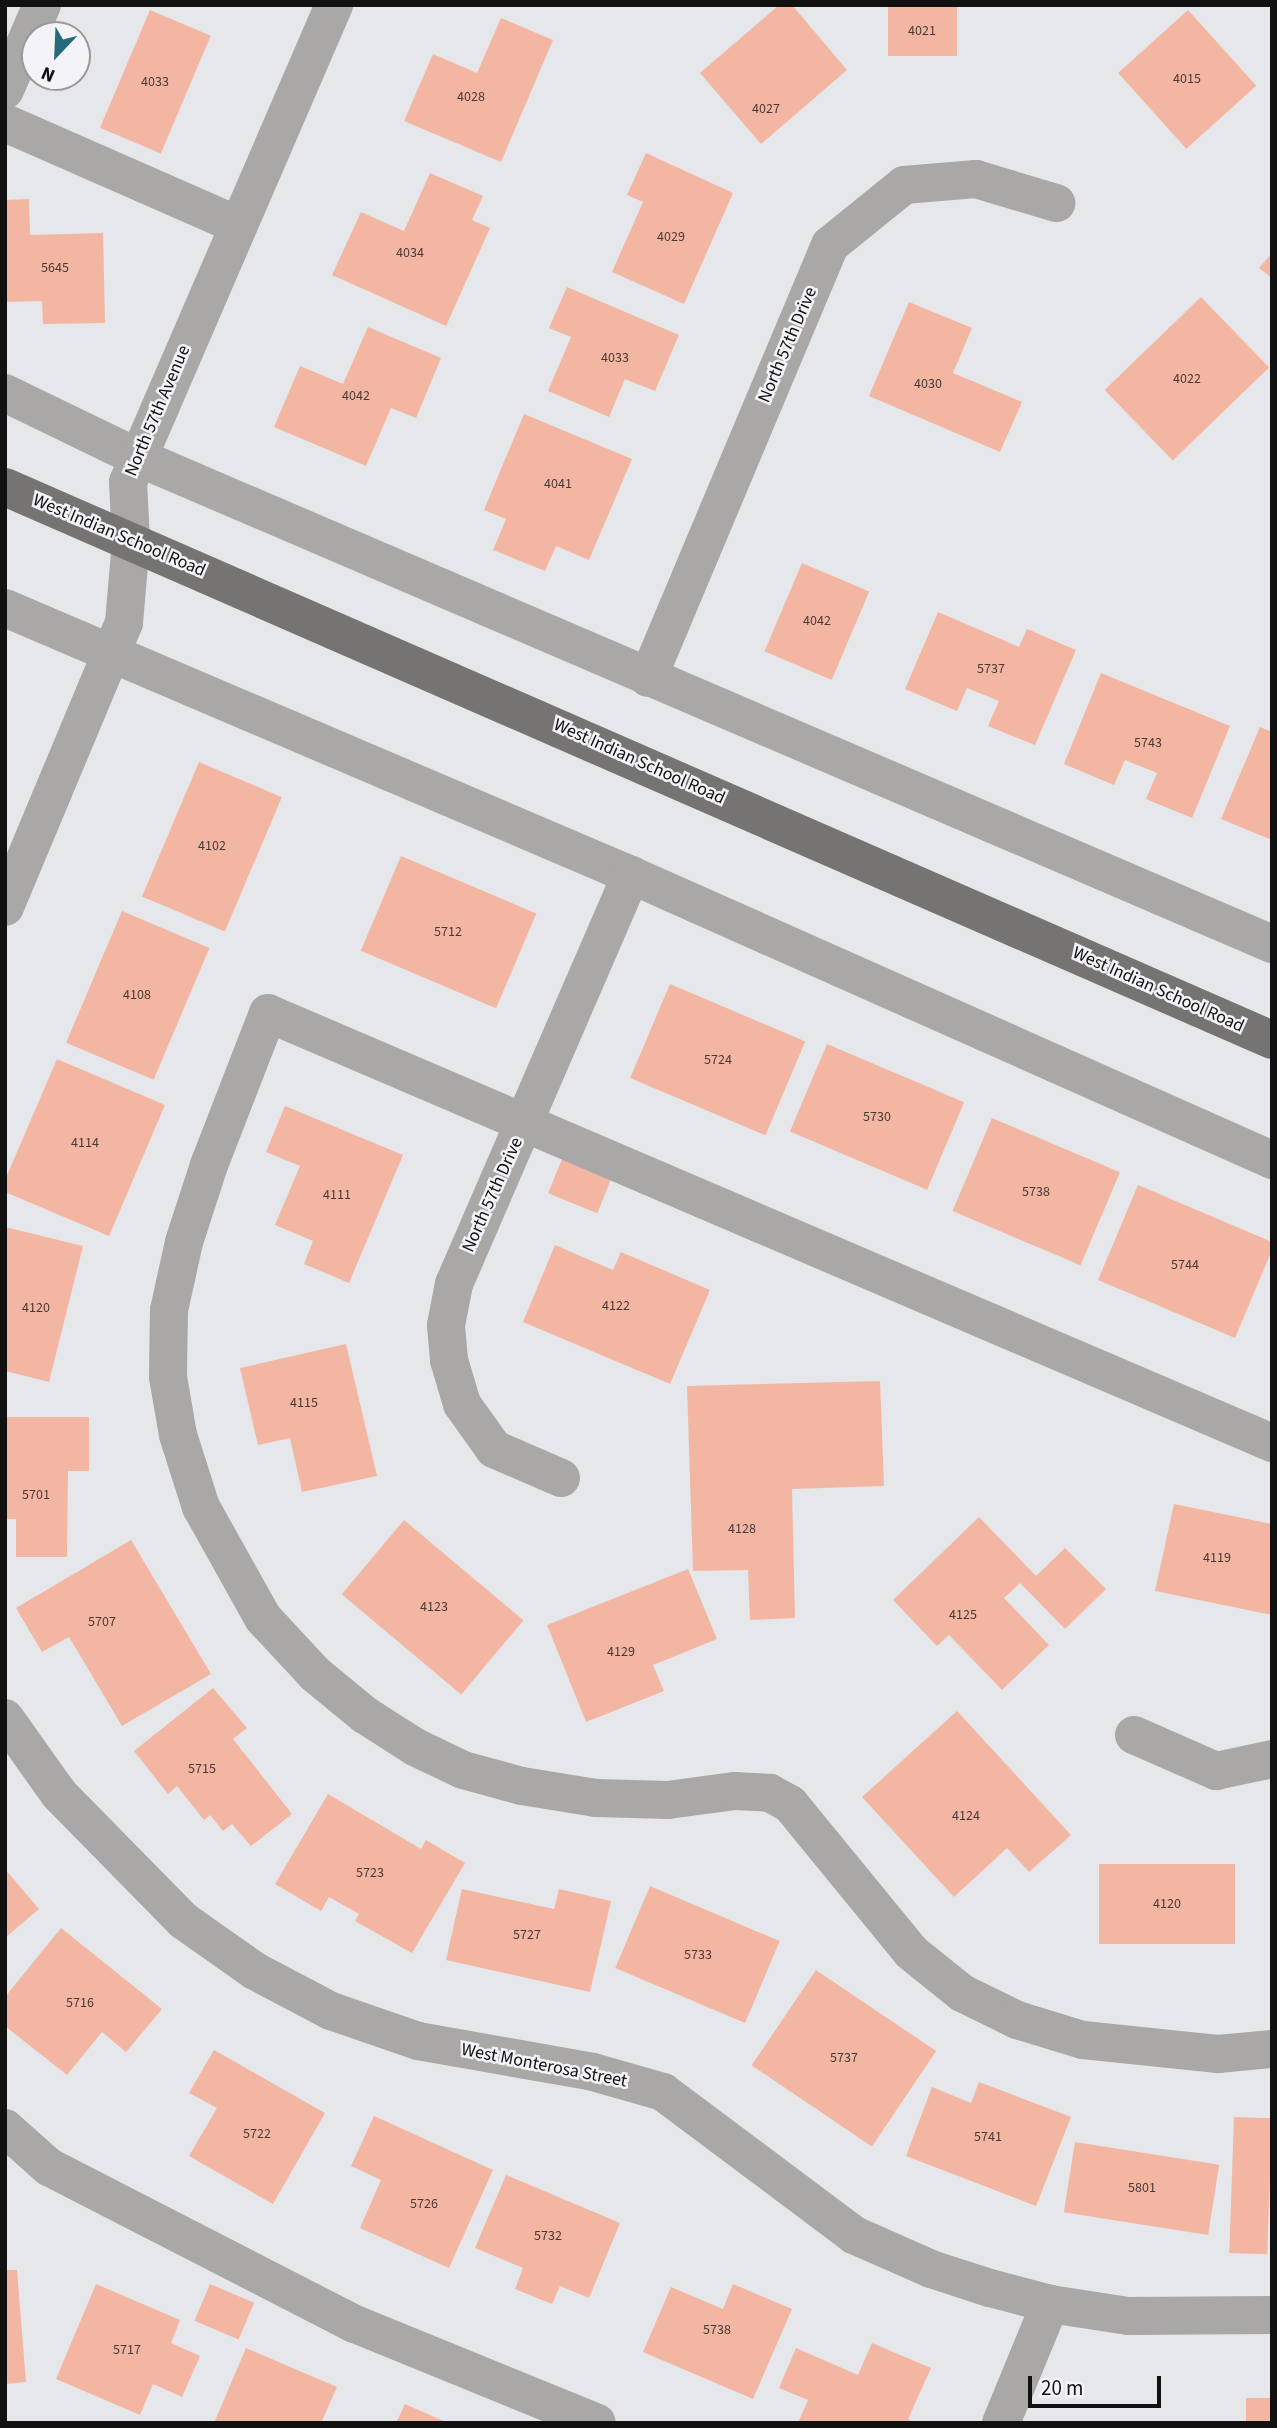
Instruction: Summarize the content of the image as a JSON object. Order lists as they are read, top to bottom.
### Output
{
  "streets": {
    "main road": ["West Indian School Road"],
    "street": ["North 57th Drive", "North 57th Avenue", "West Monterosa Street"]
  },
  "crossings": [
    ["North 57th Avenue", "West Indian School Road"]
  ],
  "house_numbers": [
    "4021",
    "4015",
    "4033",
    "4028",
    "4027",
    "4029",
    "4034",
    "5645",
    "4033",
    "4022",
    "4030",
    "4042",
    "4041",
    "4042",
    "5737",
    "5743",
    "4102",
    "5712",
    "4108",
    "5724",
    "5730",
    "4114",
    "5738",
    "4111",
    "5744",
    "4122",
    "4120",
    "4115",
    "5701",
    "4128",
    "4119",
    "4123",
    "4125",
    "5707",
    "4129",
    "5715",
    "4124",
    "5723",
    "4120",
    "5727",
    "5733",
    "5716",
    "5737",
    "5722",
    "5741",
    "5801",
    "5726",
    "5732",
    "5738",
    "5717"
  ],
  "scale_bar": "20 m",
  "north": "bottom left"
}
